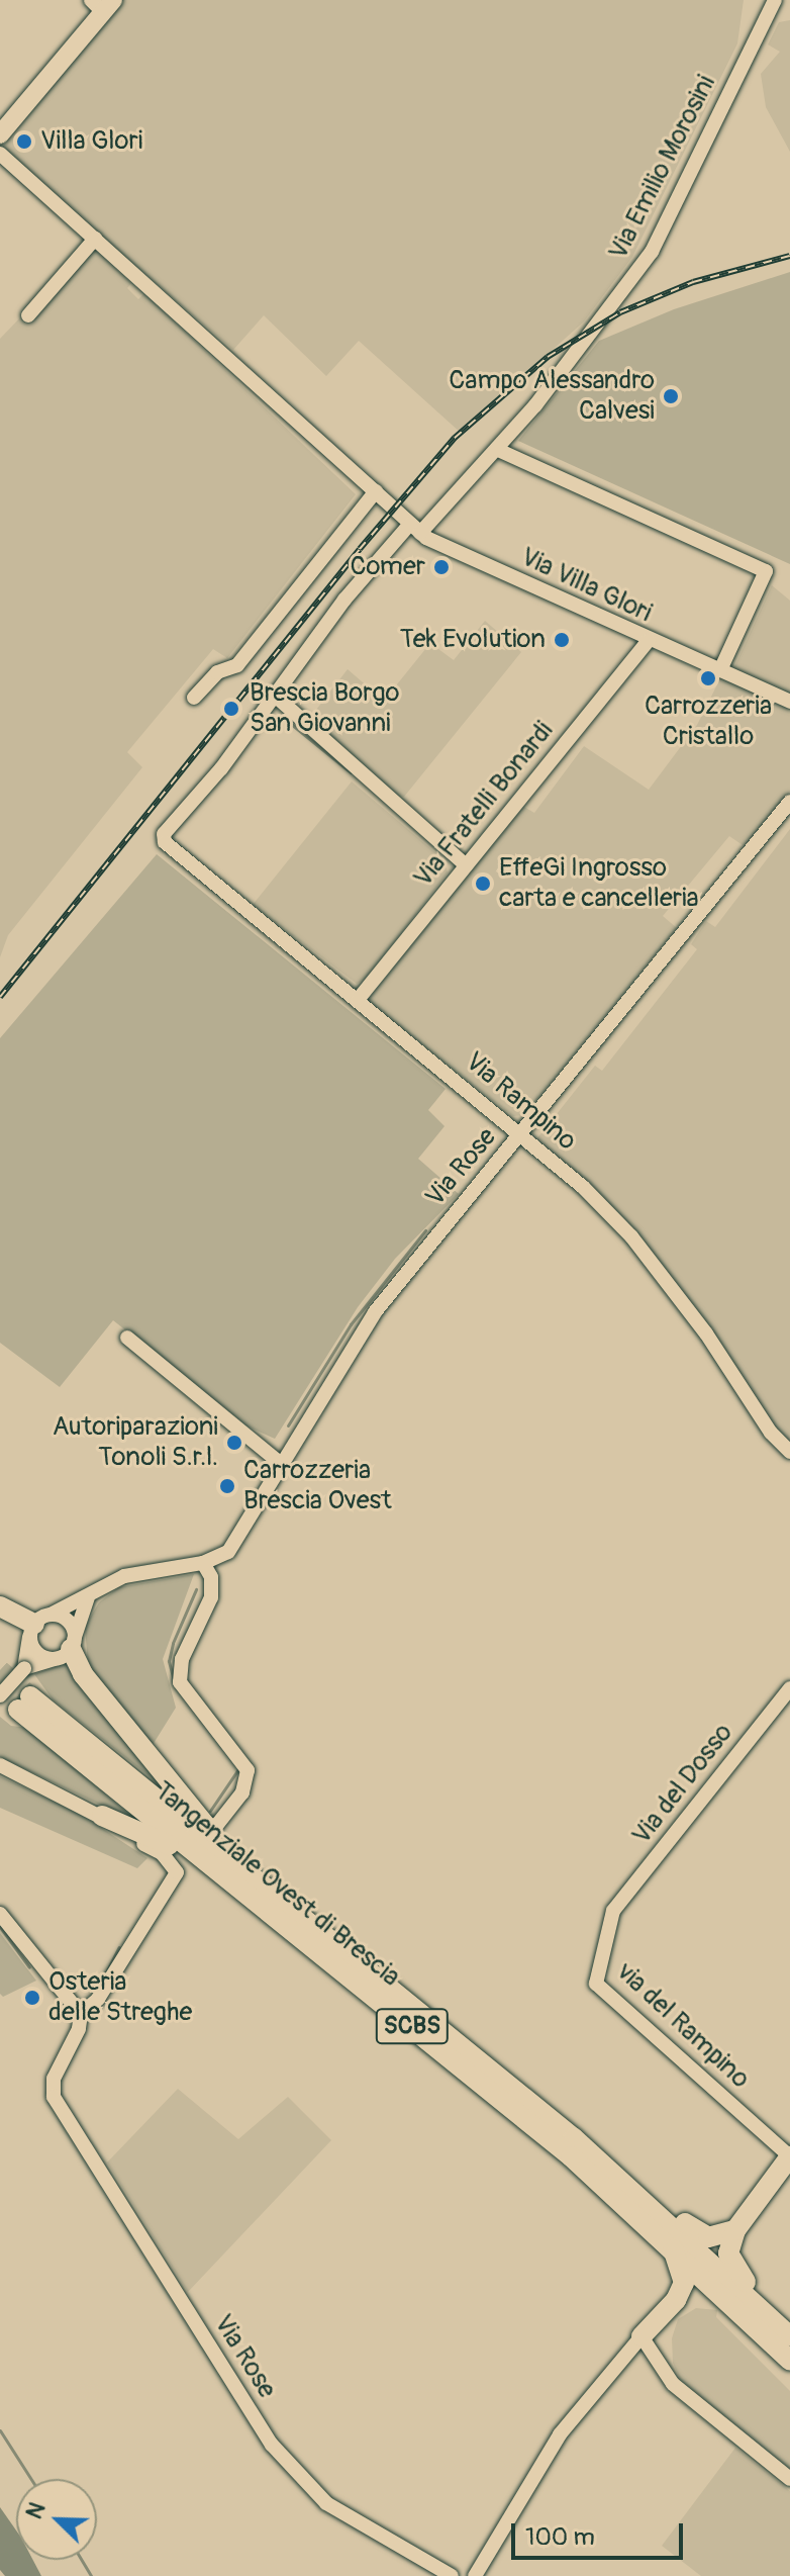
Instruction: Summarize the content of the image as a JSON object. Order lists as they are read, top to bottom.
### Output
{
  "streets": {
    "highway": ["Tangenziale Ovest di Brescia", "SCBS"],
    "street": [
      "Via Emilio Morosini",
      "Via Villa Glori",
      "Via Fratelli Bonardi",
      "Via Rampino",
      "Via Rose",
      "Via del Dosso",
      "via del Rampino"
    ]
  },
  "crossings": [
    ["Via Emilio Morosini", "Via Villa Glori"],
    ["Via Emilio Morosini", "Via Rampino"],
    ["Via Villa Glori", "Via Fratelli Bonardi"],
    ["Via Fratelli Bonardi", "Via Rampino"],
    ["Via Rampino", "Via Rose"],
    ["Via del Dosso", "via del Rampino"]
  ],
  "places": [
    "Villa Glori",
    "Campo Alessandro Calvesi",
    "Comer",
    "Tek Evolution",
    "Carrozzeria Cristallo",
    "Brescia Borgo San Giovanni",
    "EffeGi Ingrosso carta e cancelleria",
    "Autoriparazioni Tonoli S.r.l.",
    "Carrozzeria Brescia Ovest",
    "Osteria delle Streghe"
  ],
  "scale_bar": "100 m",
  "north": "top left"
}
